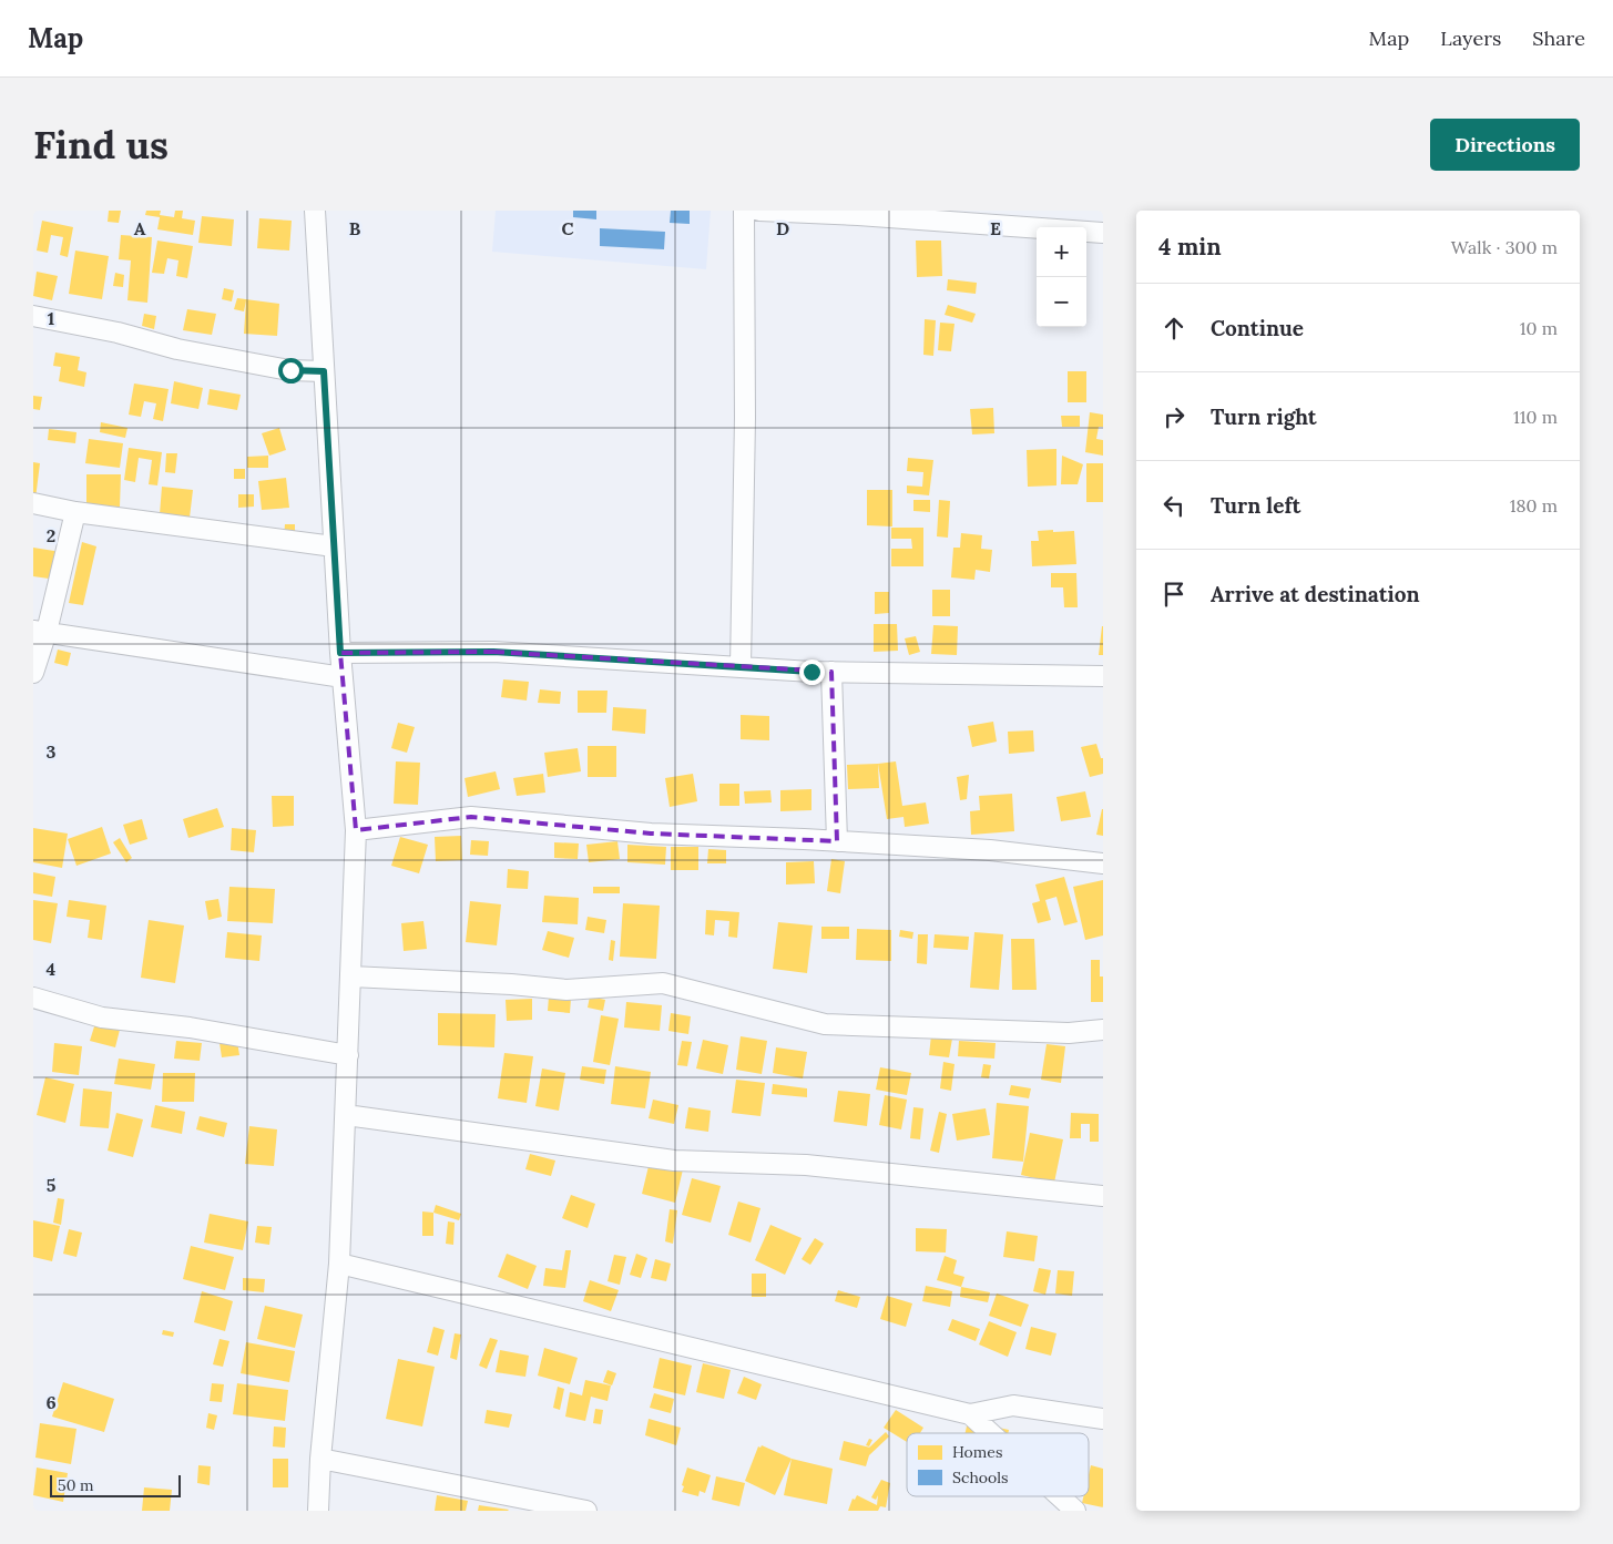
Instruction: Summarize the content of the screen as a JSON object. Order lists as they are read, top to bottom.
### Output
{
  "legend": ["Homes", "Schools"],
  "scale_bar": "50 m",
  "page": {
    "header": "Map",
    "nav": ["Map", "Layers", "Share"],
    "buttons": "Directions",
    "title": "Find us",
    "heading": ["4 min", "Walk · 300 m"],
    "map_buttons": ["+", "−"],
    "list": [
      ["Continue", "10 m"],
      ["Turn right", "110 m"],
      ["Turn left", "180 m"],
      "Arrive at destination"
    ],
    "scale": "50 m"
  },
  "grid": {
    "columns": [
      "A",
      "B",
      "C",
      "D",
      "E"
    ],
    "rows": [
      "1",
      "2",
      "3",
      "4",
      "5",
      "6"
    ]
  }
}
